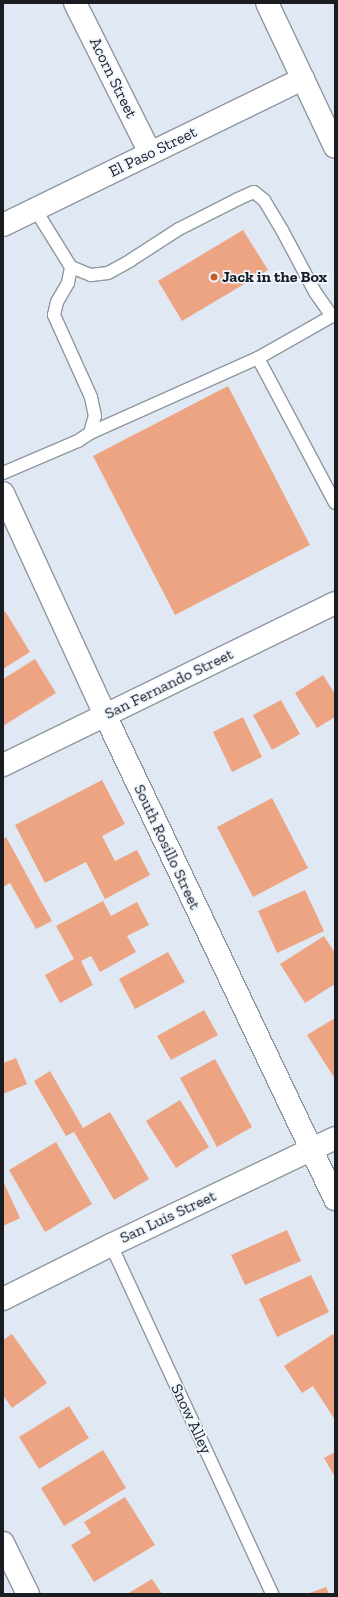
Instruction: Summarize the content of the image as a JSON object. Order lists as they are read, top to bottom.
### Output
{
  "streets": {
    "street": [
      "Acorn Street",
      "El Paso Street",
      "San Fernando Street",
      "South Rosillo Street",
      "San Luis Street"
    ],
    "lane": ["Snow Alley"]
  },
  "crossings": [
    ["Acorn Street", "El Paso Street"],
    ["San Fernando Street", "South Rosillo Street"],
    ["South Rosillo Street", "San Luis Street"],
    ["San Luis Street", "Snow Alley"]
  ],
  "places": ["Jack in the Box"]
}
